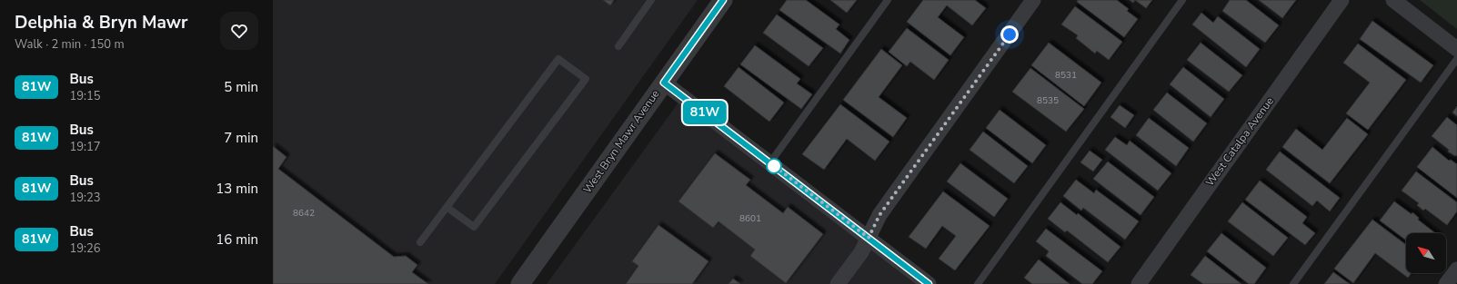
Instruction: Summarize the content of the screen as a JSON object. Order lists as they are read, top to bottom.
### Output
{
  "streets": {
    "street": ["West Bryn Mawr Avenue", "West Catalpa Avenue"]
  },
  "lines": ["bus line 81W"],
  "house_numbers": [
    "8531",
    "8535",
    "8642",
    "8601"
  ],
  "north": "top left",
  "page": {
    "heading": ["Delphia & Bryn Mawr", "Walk · 2 min · 150 m"],
    "on_map": "81W",
    "list": [
      {
        "mark": "81W",
        "name": "Bus",
        "note": "19:15",
        "value": "5 min"
      },
      {
        "mark": "81W",
        "name": "Bus",
        "note": "19:17",
        "value": "7 min"
      },
      {
        "mark": "81W",
        "name": "Bus",
        "note": "19:23",
        "value": "13 min"
      },
      {
        "mark": "81W",
        "name": "Bus",
        "note": "19:26",
        "value": "16 min"
      }
    ]
  }
}
